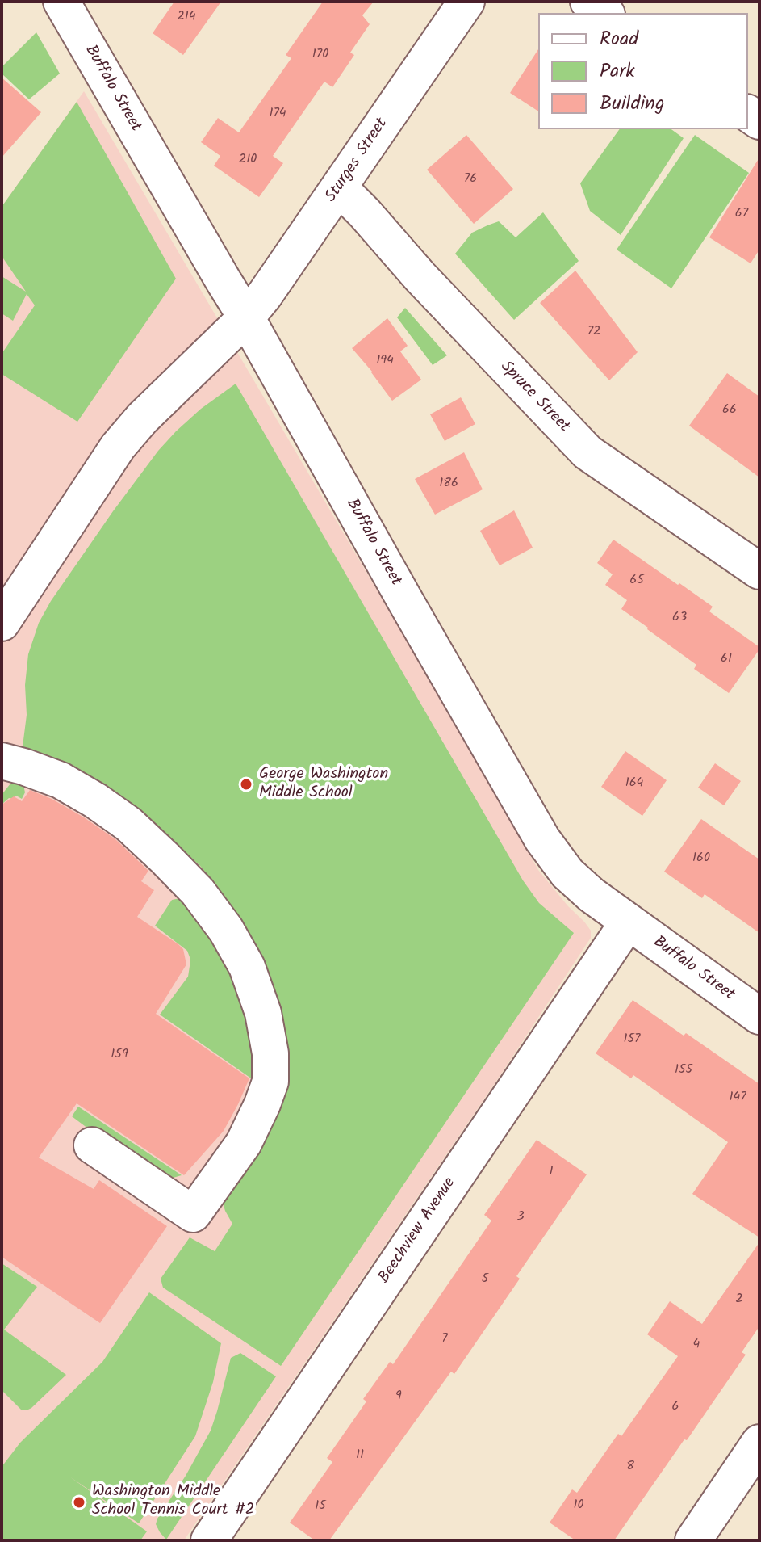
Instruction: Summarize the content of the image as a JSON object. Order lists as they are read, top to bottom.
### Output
{
  "streets": {
    "street": [
      "Buffalo Street",
      "Sturges Street",
      "Spruce Street",
      "Beechview Avenue"
    ]
  },
  "crossings": [
    ["Buffalo Street", "Sturges Street"],
    ["Buffalo Street", "Beechview Avenue"],
    ["Sturges Street", "Spruce Street"]
  ],
  "places": ["George Washington Middle School", "Washington Middle School Tennis Court #2"],
  "house_numbers": [
    "214",
    "170",
    "174",
    "210",
    "76",
    "67",
    "72",
    "194",
    "66",
    "186",
    "65",
    "63",
    "61",
    "164",
    "160",
    "157",
    "159",
    "155",
    "147",
    "1",
    "3",
    "5",
    "2",
    "7",
    "4",
    "9",
    "6",
    "11",
    "8",
    "10",
    "15"
  ],
  "legend": ["Road", "Park", "Building"]
}
